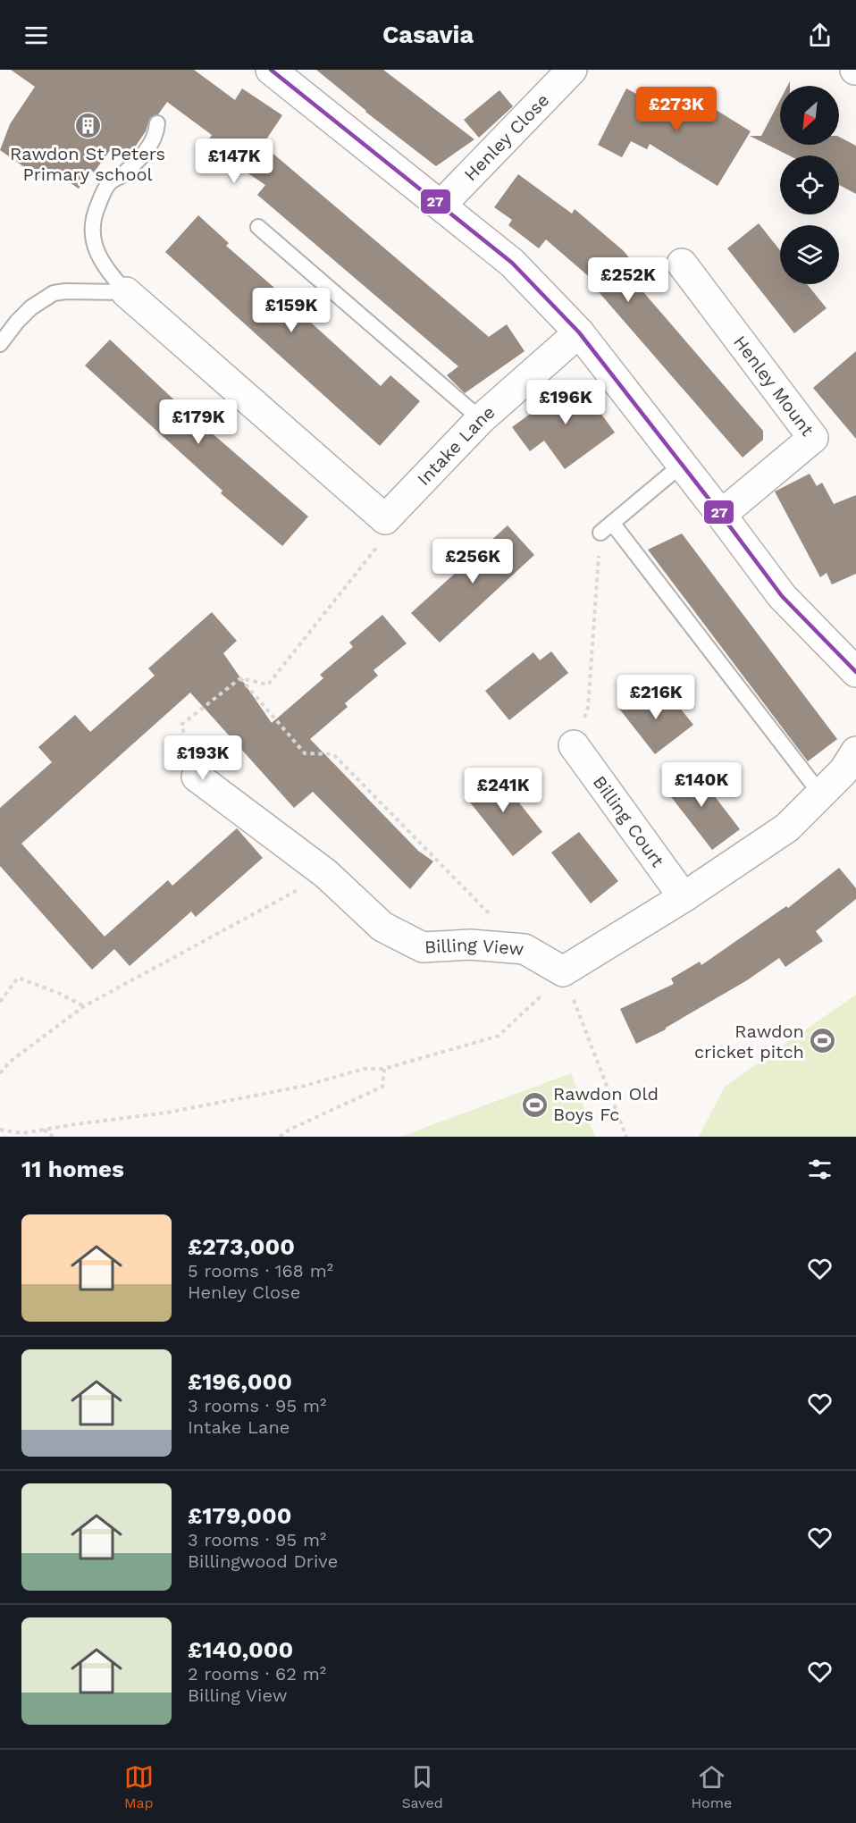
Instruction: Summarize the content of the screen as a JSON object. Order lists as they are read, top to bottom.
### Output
{
  "streets": {
    "street": [
      "Henley Close",
      "Henley Mount",
      "Intake Lane",
      "Billing Court",
      "Billing View"
    ]
  },
  "places": {
    "building": ["Rawdon St Peters Primary school"],
    "sports": ["Rawdon cricket pitch", "Rawdon Old Boys Fc"]
  },
  "lines": ["transit line 27"],
  "north": "bottom left",
  "page": {
    "header": "Casavia",
    "price": [
      "£273K",
      "£147K",
      "£252K",
      "£159K",
      "£196K",
      "£179K",
      "£256K",
      "£216K",
      "£193K",
      "£140K",
      "£241K"
    ],
    "heading": "11 homes",
    "list": [
      {
        "name": "£273,000",
        "note": "5 rooms · 168 m² · Henley Close"
      },
      {
        "name": "£196,000",
        "note": "3 rooms · 95 m² · Intake Lane"
      },
      {
        "name": "£179,000",
        "note": "3 rooms · 95 m² · Billingwood Drive"
      },
      {
        "name": "£140,000",
        "note": "2 rooms · 62 m² · Billing View"
      }
    ],
    "tabs": ["Map", "Saved", "Home"]
  }
}
